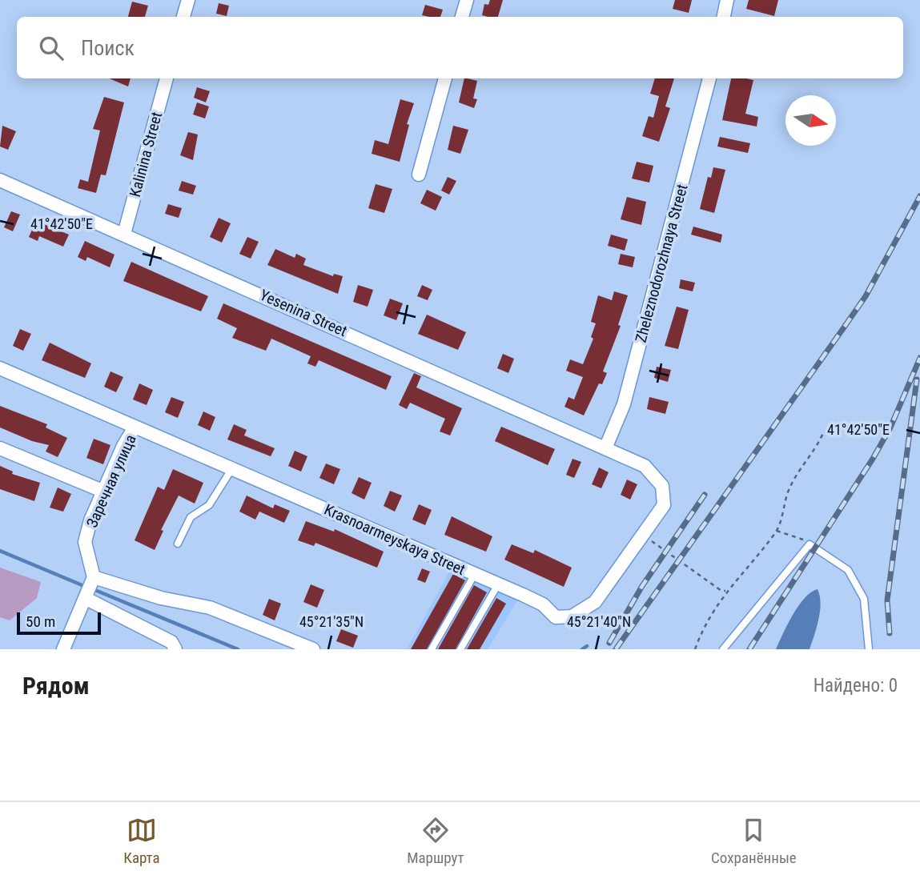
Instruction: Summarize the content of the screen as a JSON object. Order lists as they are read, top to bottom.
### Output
{
  "streets": {
    "street": [
      "Kalinina Street",
      "Zheleznodorozhnaya Street",
      "Yesenina Street",
      "Заречная улица",
      "Krasnoarmeyskaya Street"
    ]
  },
  "crossings": [
    ["Kalinina Street", "Yesenina Street"],
    ["Zheleznodorozhnaya Street", "Yesenina Street"],
    ["Zheleznodorozhnaya Street", "Krasnoarmeyskaya Street"],
    ["Yesenina Street", "Krasnoarmeyskaya Street"],
    ["Заречная улица", "Krasnoarmeyskaya Street"]
  ],
  "scale_bar": "50 m",
  "north": "right",
  "page": {
    "search": "Поиск",
    "scale": "50 m",
    "heading": ["Рядом", "Найдено: 0"],
    "nav": ["Карта", "Маршрут", "Сохранённые"]
  },
  "coordinates": ["41°42'50\"E", "45°21'35\"N", "45°21'40\"N"]
}
